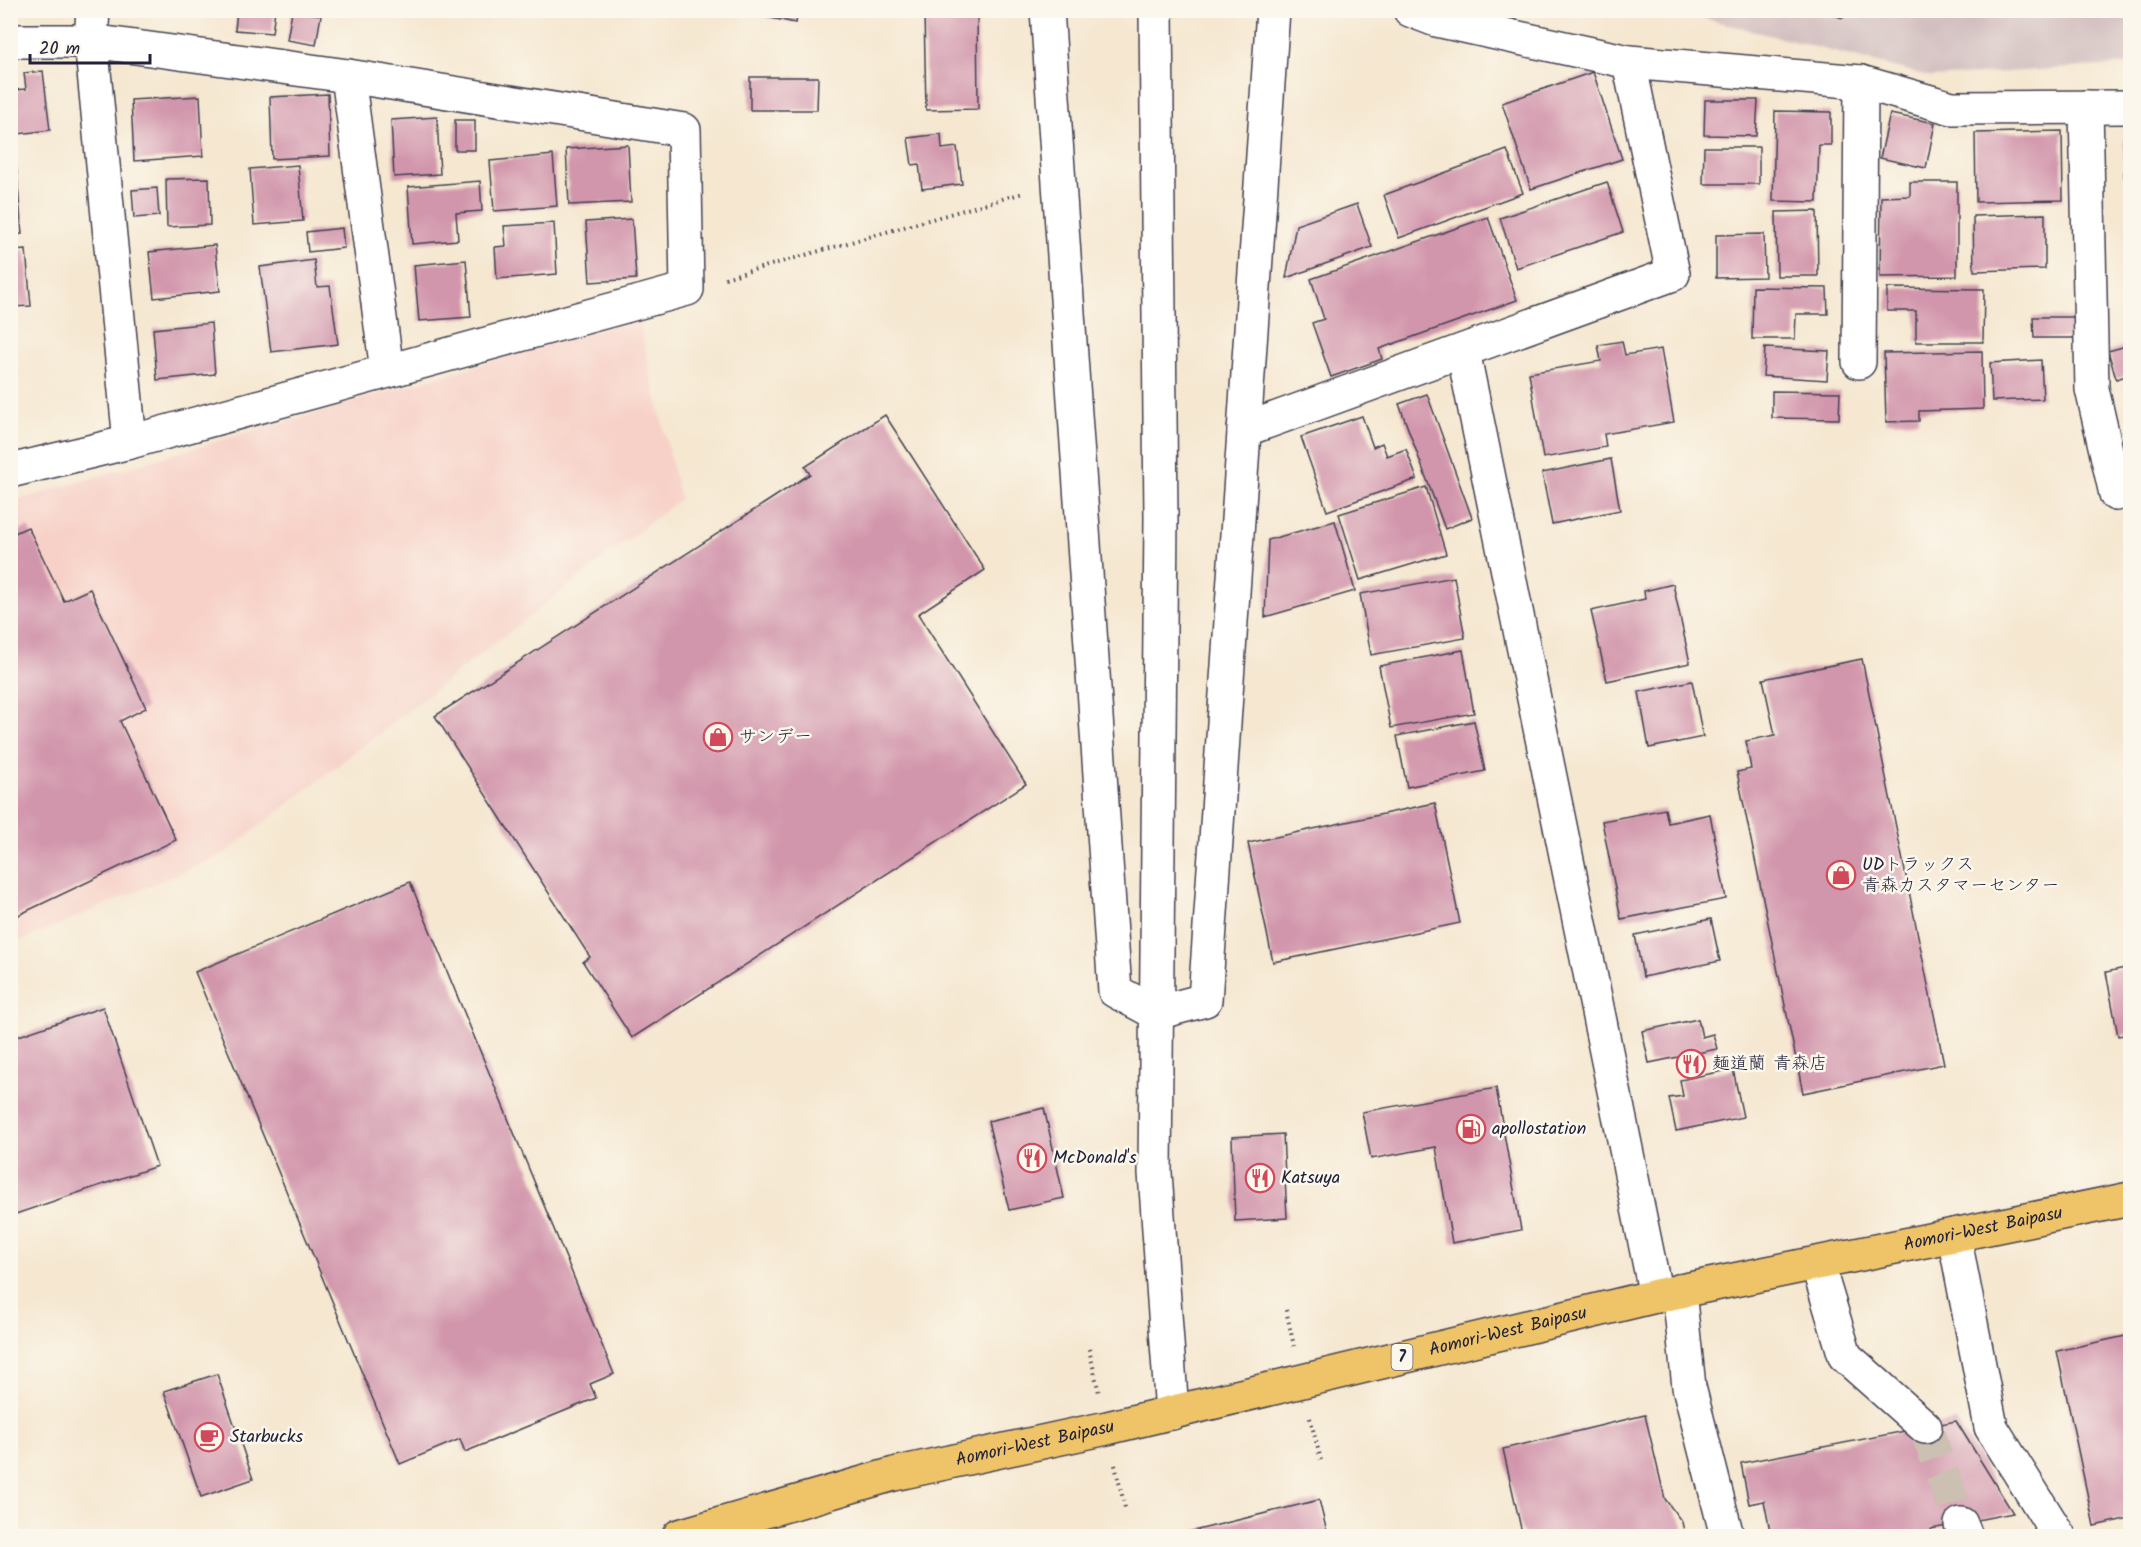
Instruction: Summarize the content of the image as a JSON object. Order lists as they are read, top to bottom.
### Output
{
  "streets": {
    "highway": ["Aomori-West Baipasu", "7"]
  },
  "places": {
    "shop": ["サンデー", "UDトラックス 青森カスタマーセンター"],
    "restaurant": ["麺道蘭 青森店", "McDonald's", "Katsuya"],
    "fuel station": ["apollostation"],
    "cafe": ["Starbucks"]
  },
  "scale_bar": "20 m"
}
